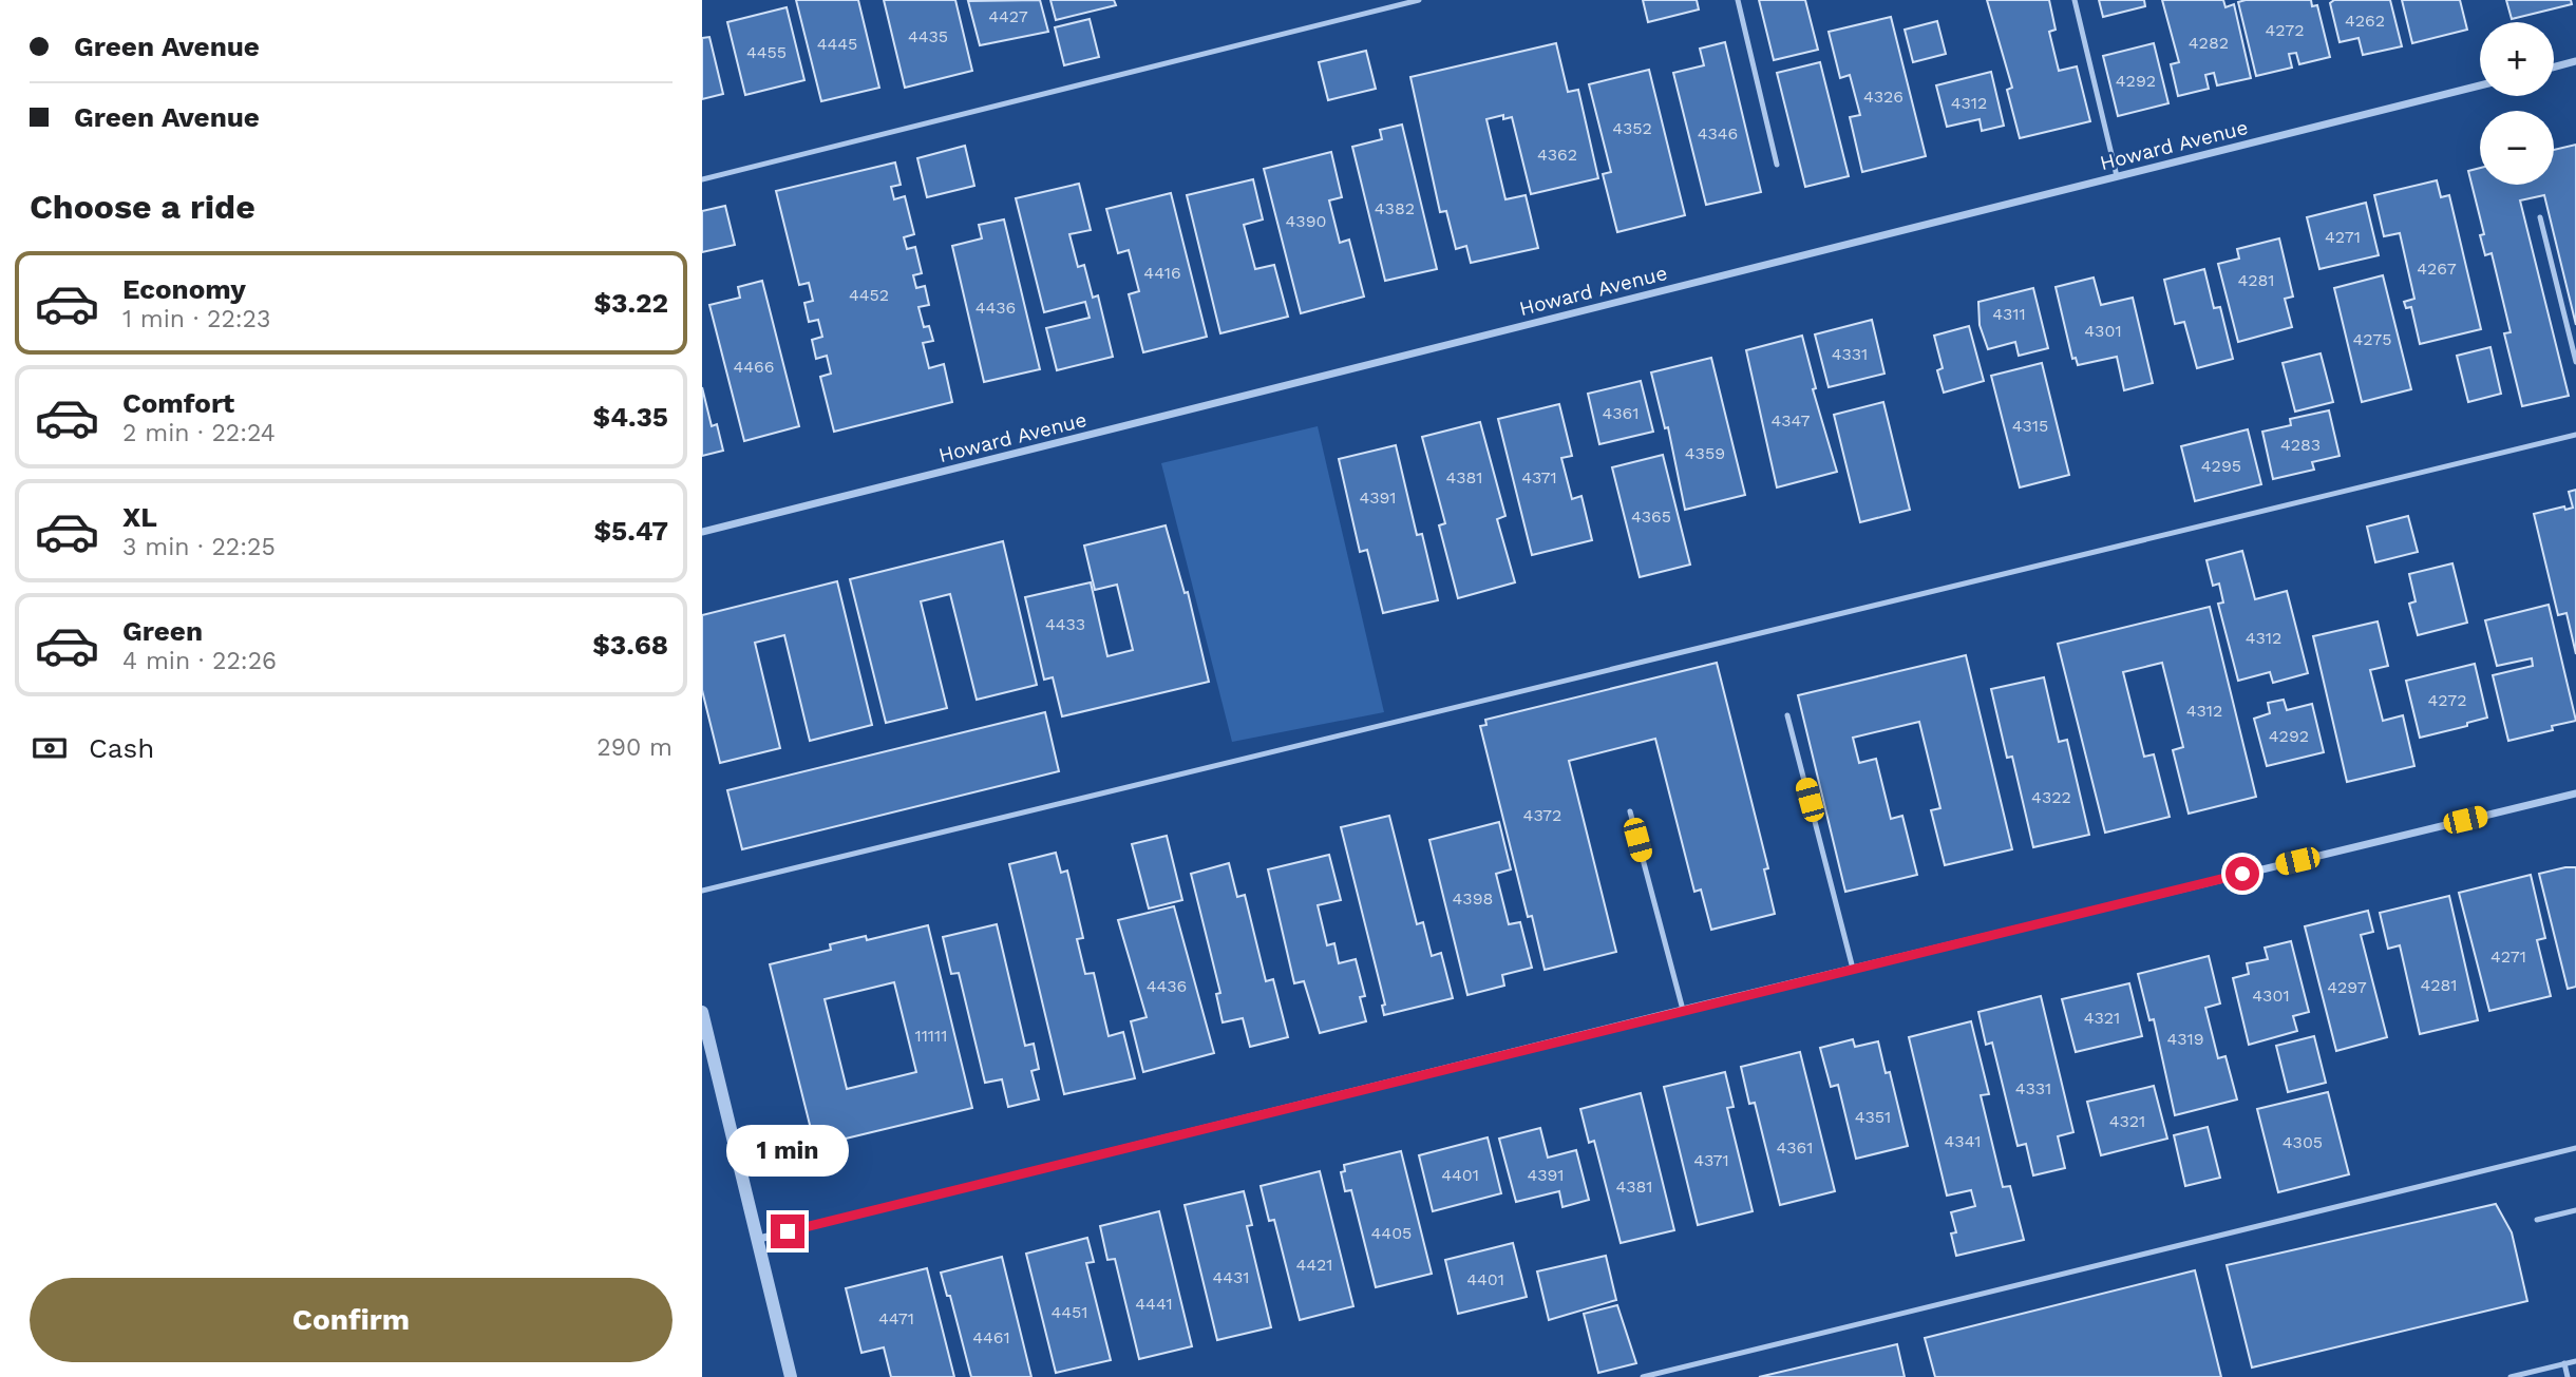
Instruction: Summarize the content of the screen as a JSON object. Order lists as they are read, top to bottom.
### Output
{
  "streets": {
    "street": ["Howard Avenue"]
  },
  "house_numbers": [
    "4427",
    "4262",
    "4272",
    "4435",
    "4282",
    "4445",
    "4455",
    "4292",
    "4326",
    "4312",
    "4352",
    "4346",
    "4362",
    "4382",
    "4390",
    "4271",
    "4267",
    "4416",
    "4281",
    "4452",
    "4436",
    "4311",
    "4301",
    "4275",
    "4331",
    "4466",
    "4361",
    "4347",
    "4315",
    "4283",
    "4359",
    "4295",
    "4381",
    "4371",
    "4391",
    "4365",
    "4433",
    "4312",
    "4272",
    "4312",
    "4292",
    "4322",
    "4372",
    "4398",
    "4271",
    "4281",
    "4436",
    "4297",
    "4301",
    "4321",
    "11111",
    "4319",
    "4331",
    "4351",
    "4321",
    "4341",
    "4305",
    "4361",
    "4371",
    "4401",
    "4391",
    "4381",
    "4405",
    "4421",
    "4431",
    "4401",
    "4441",
    "4451",
    "4471",
    "4461"
  ],
  "page": {
    "banner": ["Green Avenue", "Green Avenue"],
    "map_buttons": ["+", "−"],
    "heading": "Choose a ride",
    "list": [
      {
        "name": "Economy",
        "note": "1 min · 22:23",
        "value": "$3.22"
      },
      {
        "name": "Comfort",
        "note": "2 min · 22:24",
        "value": "$4.35"
      },
      {
        "name": "XL",
        "note": "3 min · 22:25",
        "value": "$5.47"
      },
      {
        "name": "Green",
        "note": "4 min · 22:26",
        "value": "$3.68"
      }
    ],
    "pay": ["Cash", "290 m"],
    "bubble": "1 min",
    "buttons": "Confirm"
  }
}
